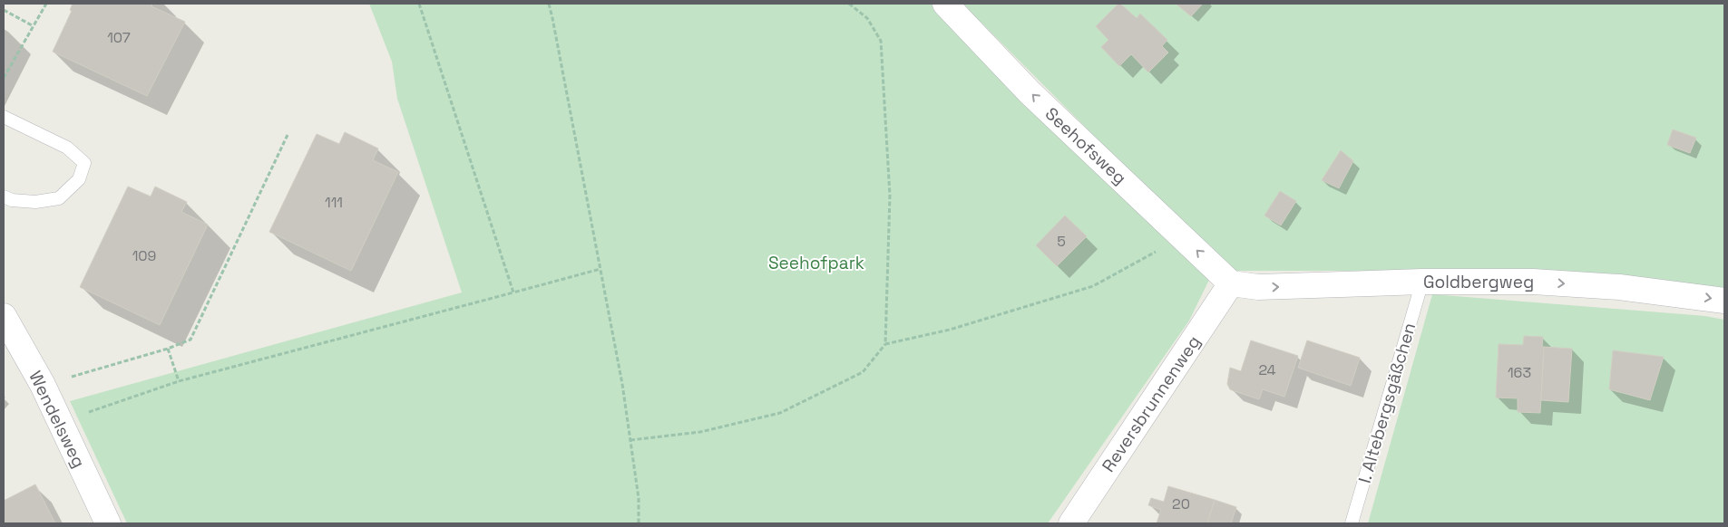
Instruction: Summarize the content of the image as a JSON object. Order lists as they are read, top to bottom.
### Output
{
  "streets": {
    "street": [
      "Seehofsweg",
      "Goldbergweg",
      "Reversbrunnenweg",
      "Wendelsweg"
    ],
    "lane": ["I. Altebergsgäßchen"]
  },
  "crossings": [
    ["Seehofsweg", "Goldbergweg"],
    ["Seehofsweg", "Reversbrunnenweg"],
    ["Goldbergweg", "I. Altebergsgäßchen"],
    ["Goldbergweg", "Reversbrunnenweg"]
  ],
  "one_way": ["Seehofsweg", "Goldbergweg"],
  "parks": ["Seehofpark"],
  "house_numbers": [
    "107",
    "111",
    "5",
    "109",
    "24",
    "163",
    "20"
  ]
}
